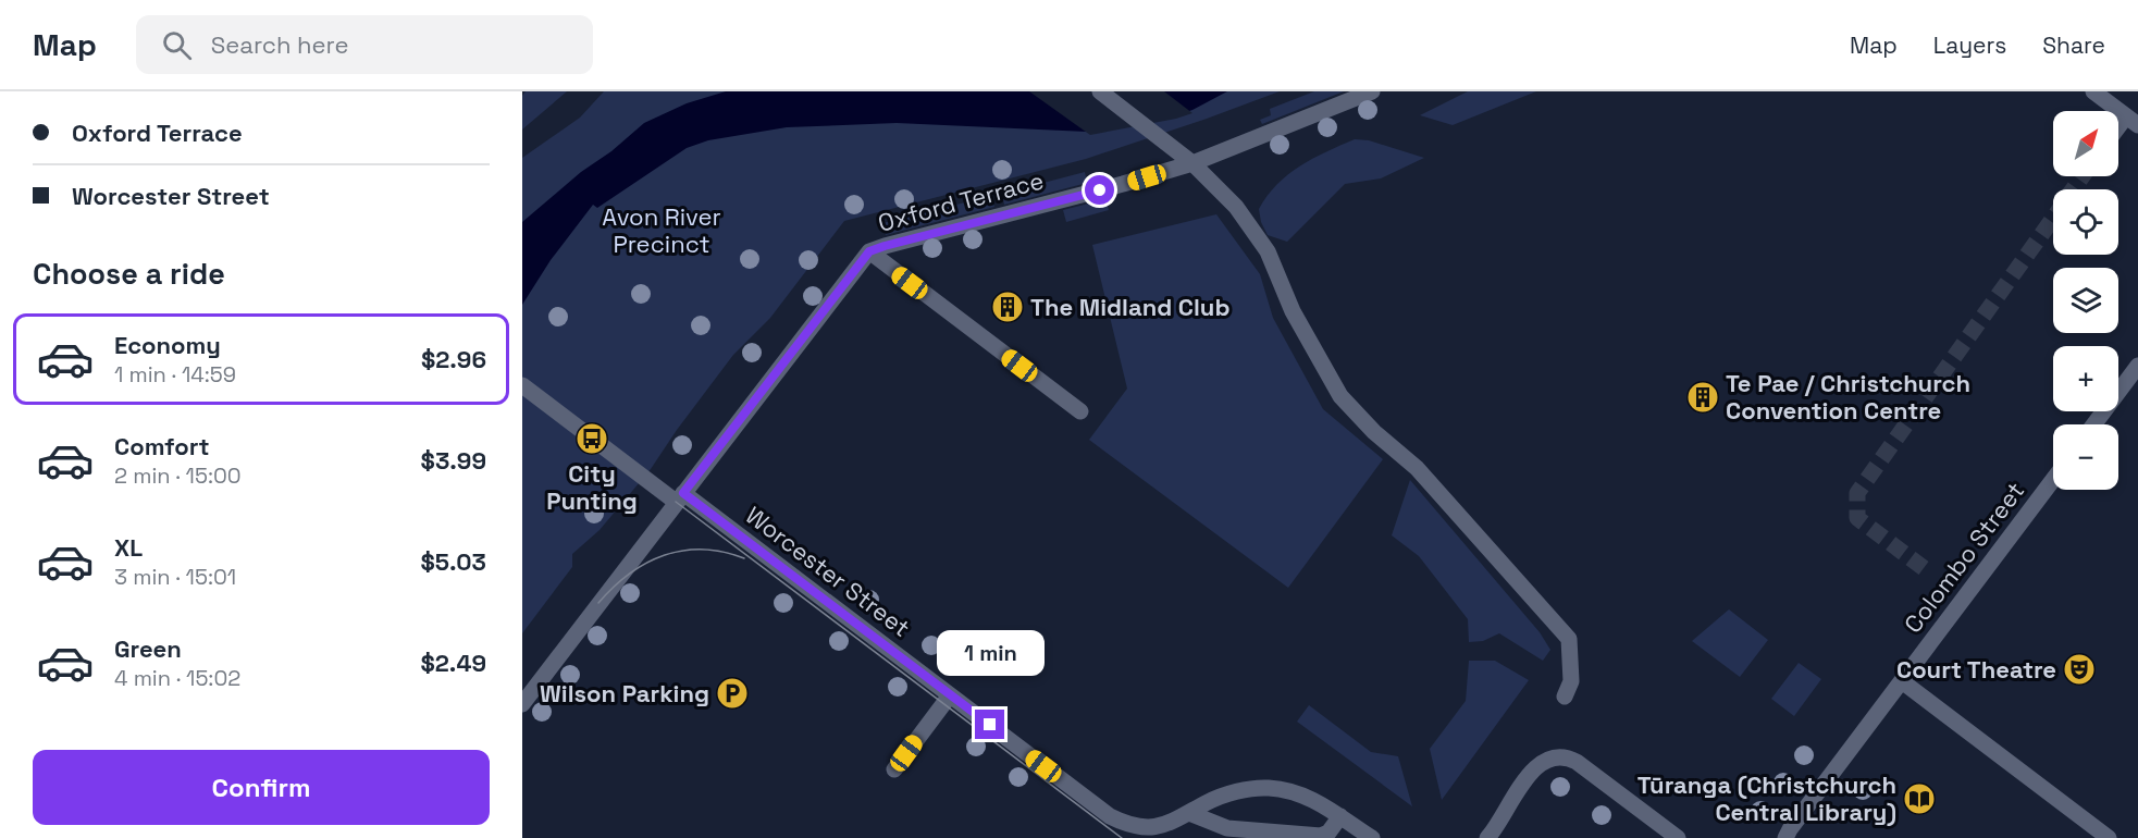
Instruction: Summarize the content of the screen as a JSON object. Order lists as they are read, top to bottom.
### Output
{
  "streets": {
    "street": ["Oxford Terrace", "Colombo Street", "Worcester Street"]
  },
  "crossings": [
    ["Oxford Terrace", "Worcester Street"]
  ],
  "parks": ["Avon River Precinct"],
  "places": {
    "building": ["The Midland Club", "Te Pae / Christchurch Convention Centre"],
    "bus stop": ["City Punting"],
    "theatre": ["Court Theatre"],
    "parking": ["Wilson Parking"],
    "library": ["Tūranga (Christchurch Central Library)"]
  },
  "north": "top right",
  "page": {
    "header": "Map",
    "search": "Search here",
    "nav": ["Map", "Layers", "Share"],
    "banner": ["Oxford Terrace", "Worcester Street"],
    "map_buttons": ["+", "−"],
    "heading": "Choose a ride",
    "list": [
      {
        "name": "Economy",
        "note": "1 min · 14:59",
        "value": "$2.96"
      },
      {
        "name": "Comfort",
        "note": "2 min · 15:00",
        "value": "$3.99"
      },
      {
        "name": "XL",
        "note": "3 min · 15:01",
        "value": "$5.03"
      },
      {
        "name": "Green",
        "note": "4 min · 15:02",
        "value": "$2.49"
      }
    ],
    "bubble": "1 min",
    "buttons": "Confirm"
  }
}
